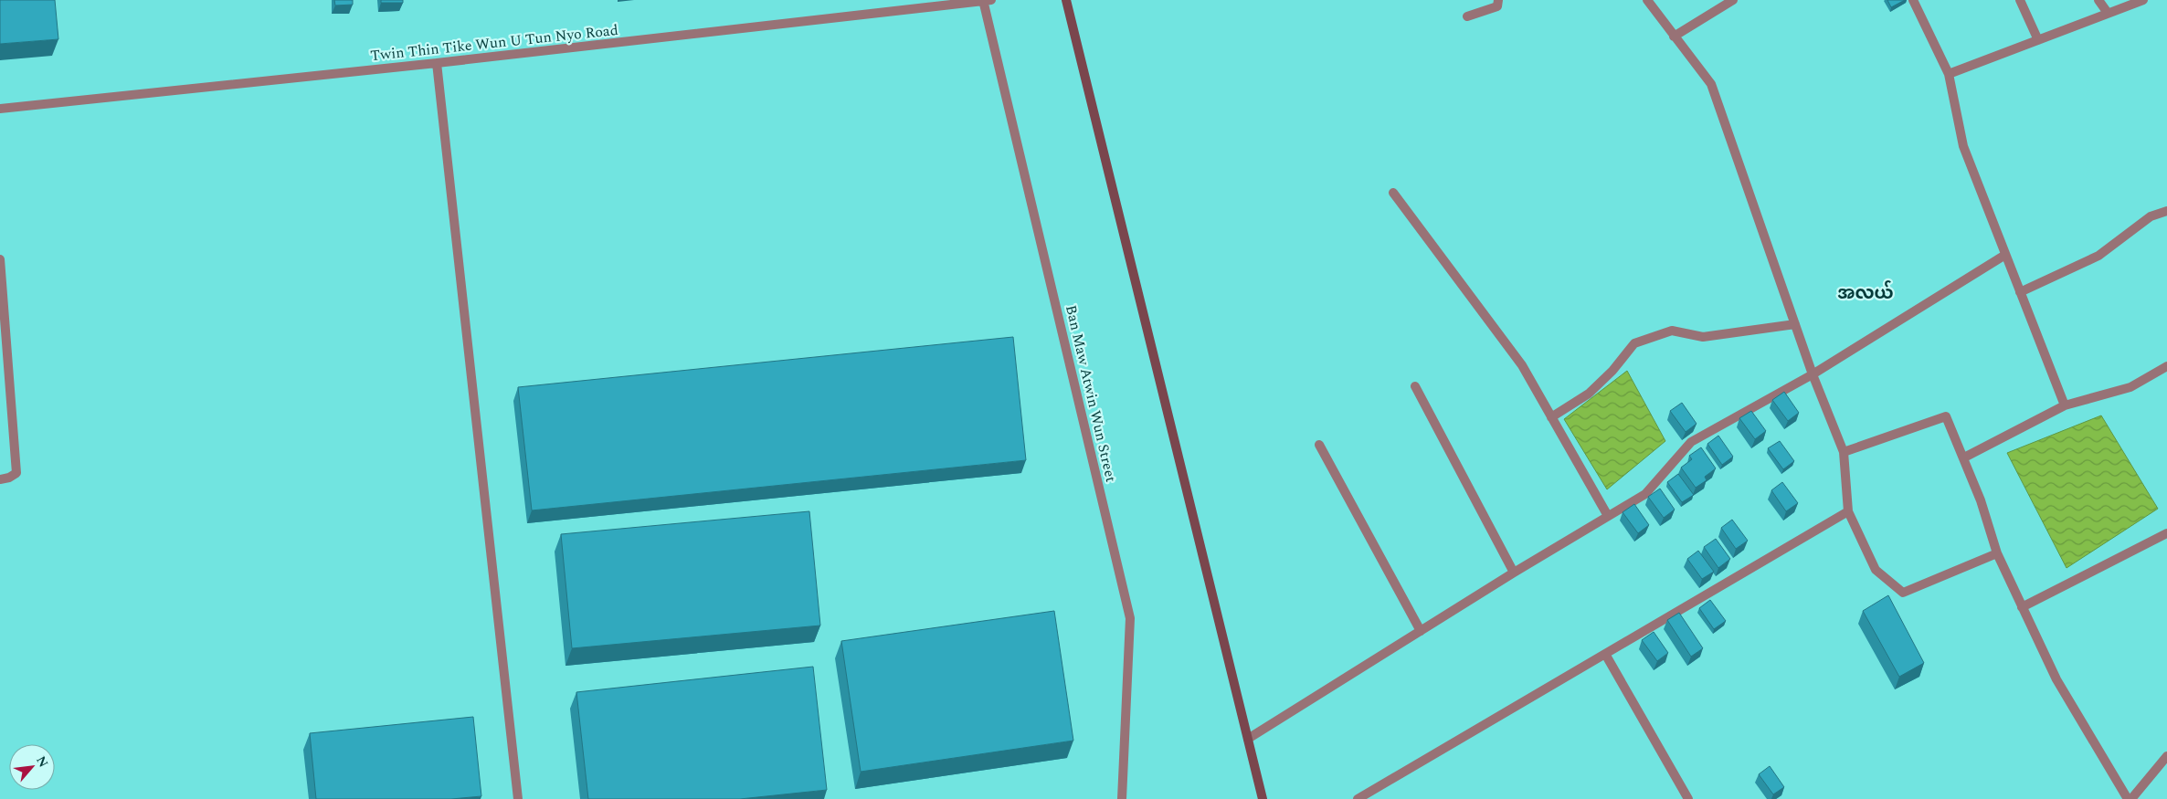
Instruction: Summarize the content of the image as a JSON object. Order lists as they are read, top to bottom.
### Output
{
  "streets": {
    "street": ["Twin Thin Tike Wun U Tun Nyo Road", "Ban Maw Atwin Wun Street"]
  },
  "crossings": [
    ["Twin Thin Tike Wun U Tun Nyo Road", "Ban Maw Atwin Wun Street"]
  ],
  "districts": ["အလယ်"],
  "north": "top right"
}
